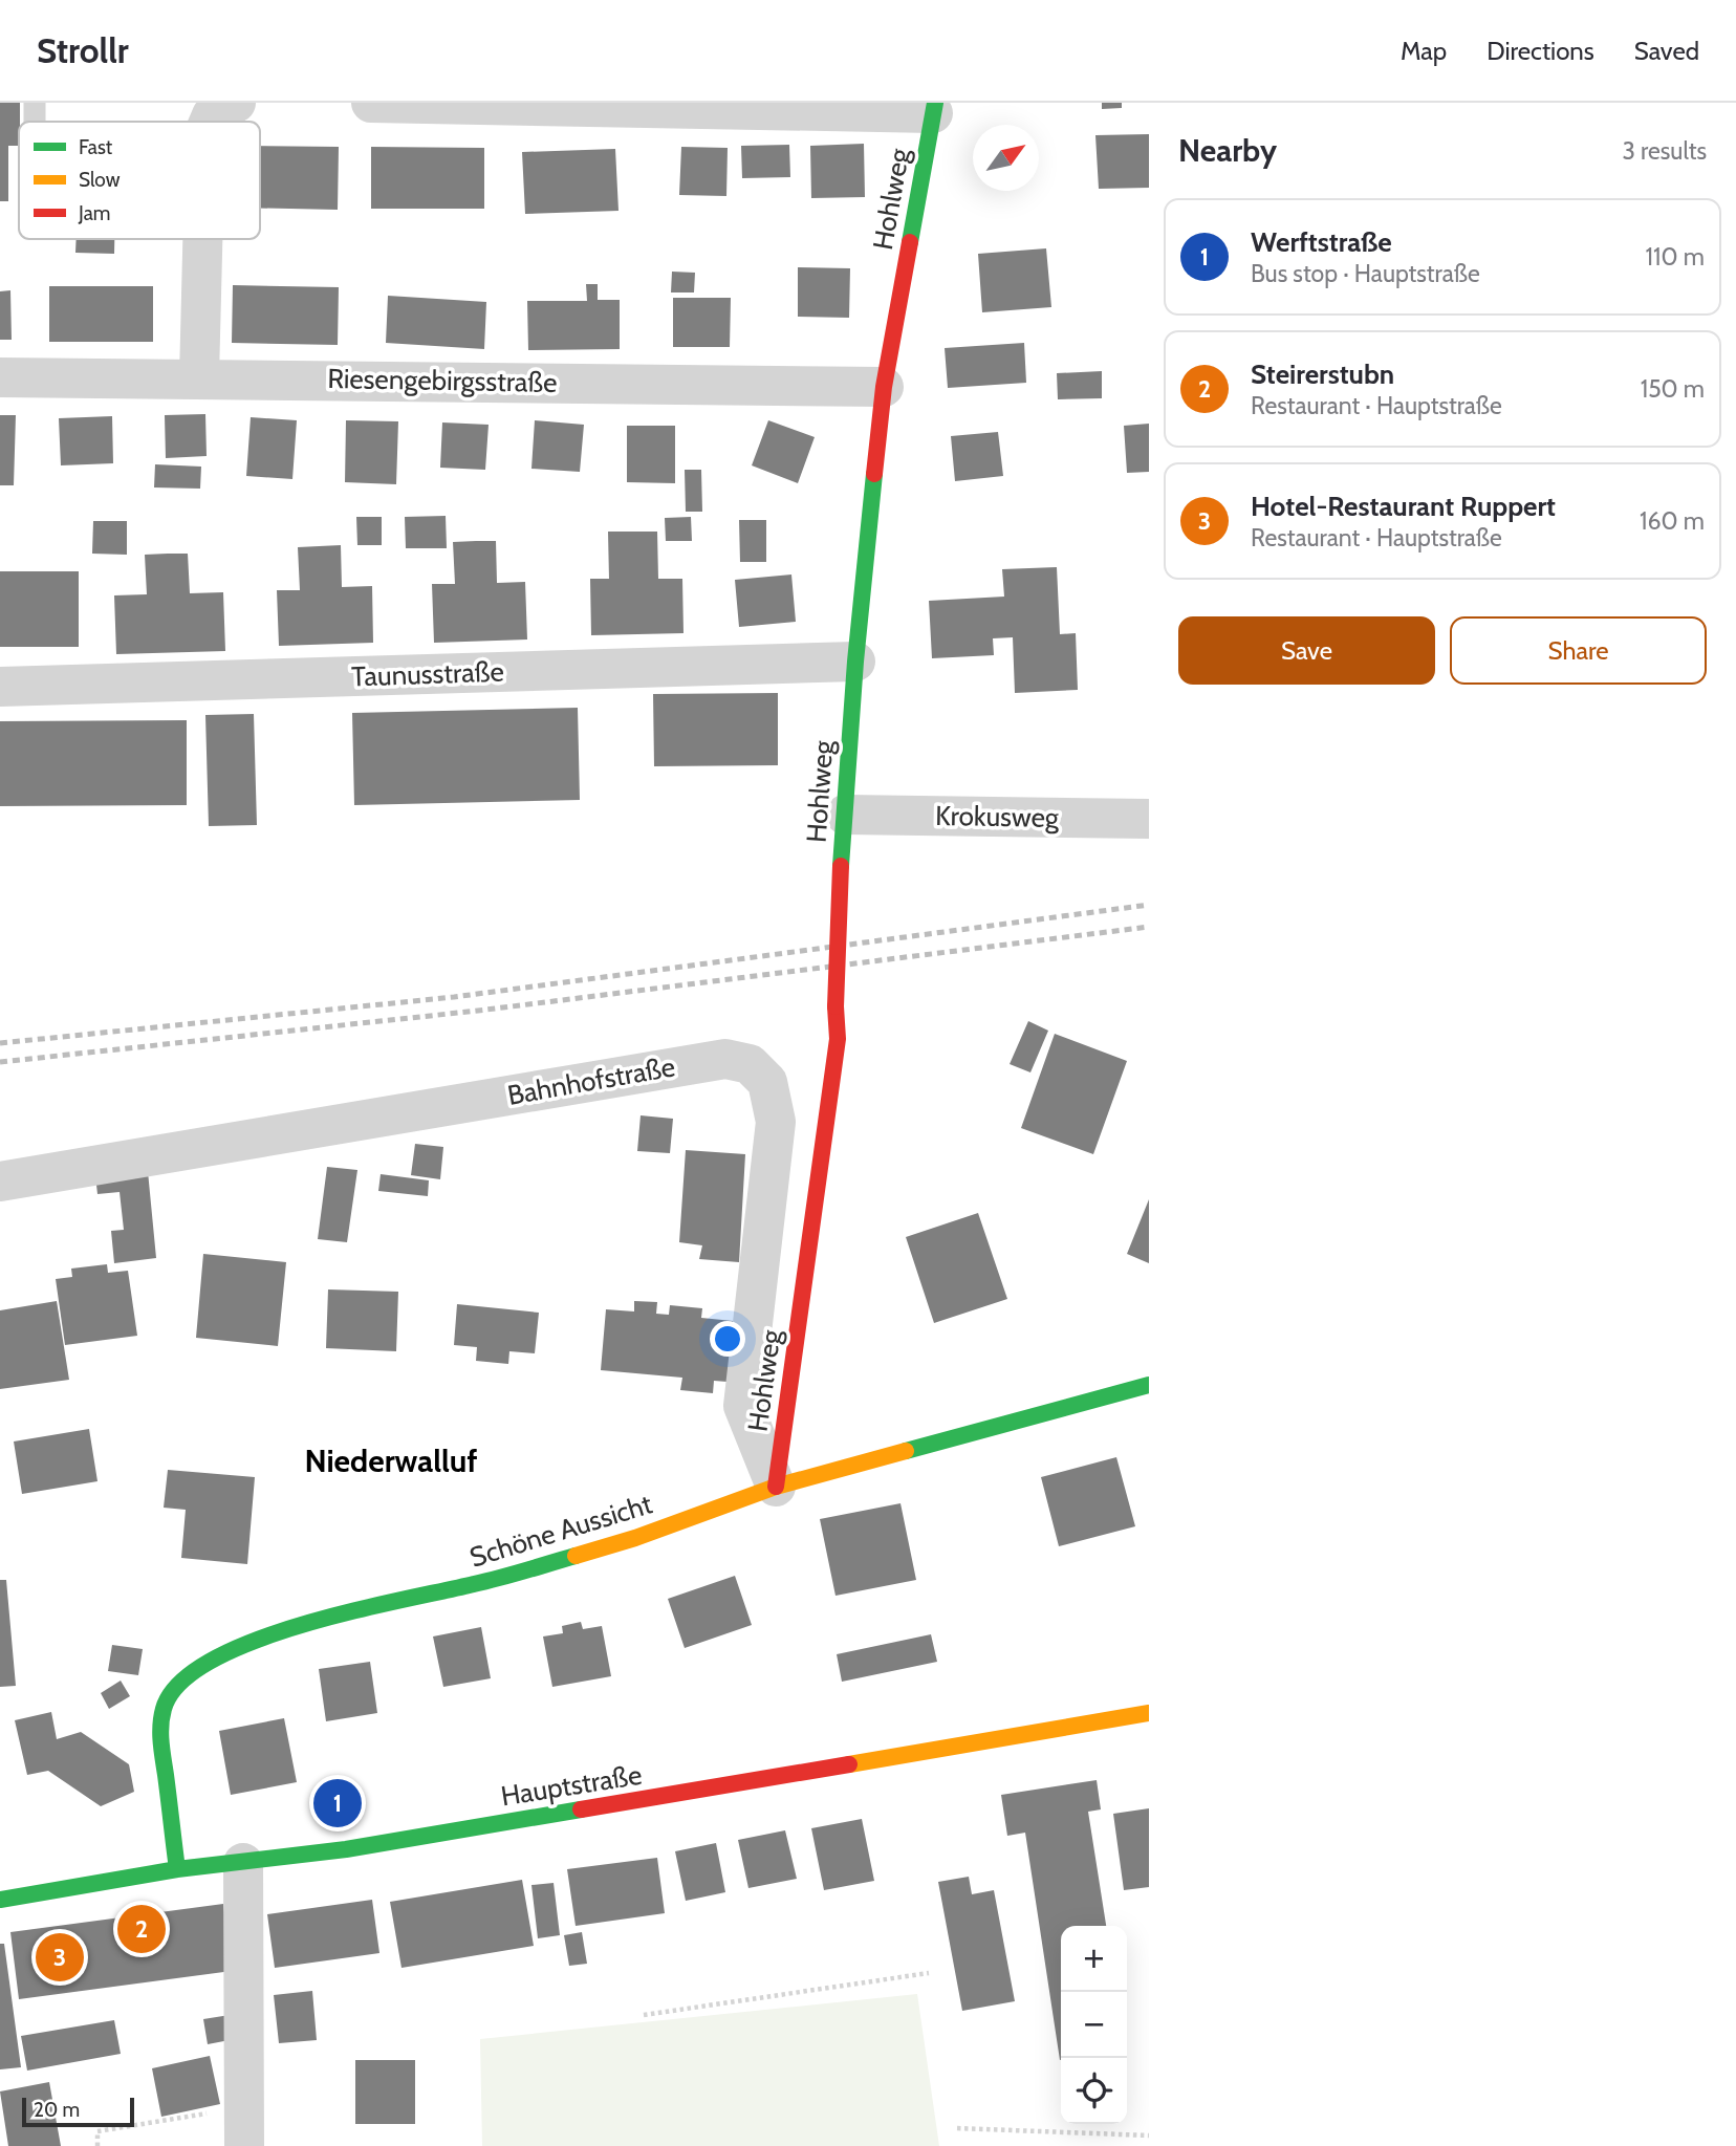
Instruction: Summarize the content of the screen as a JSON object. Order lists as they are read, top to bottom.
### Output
{
  "streets": {
    "street": [
      "Hohlweg",
      "Riesengebirgsstraße",
      "Taunusstraße",
      "Krokusweg",
      "Bahnhofstraße",
      "Schöne Aussicht",
      "Hauptstraße"
    ]
  },
  "crossings": [
    ["Hohlweg", "Riesengebirgsstraße"],
    ["Hohlweg", "Taunusstraße"],
    ["Hohlweg", "Krokusweg"],
    ["Hohlweg", "Bahnhofstraße"],
    ["Hohlweg", "Schöne Aussicht"],
    ["Bahnhofstraße", "Schöne Aussicht"],
    ["Schöne Aussicht", "Hauptstraße"]
  ],
  "districts": ["Niederwalluf"],
  "legend": ["Fast", "Slow", "Jam"],
  "scale_bar": "20 m",
  "north": "top right",
  "page": {
    "header": "Strollr",
    "nav": ["Map", "Directions", "Saved"],
    "heading": ["Nearby", "3 results"],
    "list": [
      {
        "mark": "1",
        "name": "Werftstraße",
        "note": "Bus stop · Hauptstraße",
        "value": "110 m"
      },
      {
        "mark": "2",
        "name": "Steirerstubn",
        "note": "Restaurant · Hauptstraße",
        "value": "150 m"
      },
      {
        "mark": "3",
        "name": "Hotel-Restaurant Ruppert",
        "note": "Restaurant · Hauptstraße",
        "value": "160 m"
      }
    ],
    "buttons": ["Save", "Share"],
    "pins": ["1", "2", "3"],
    "map_buttons": ["+", "−"],
    "scale": "20 m"
  }
}
